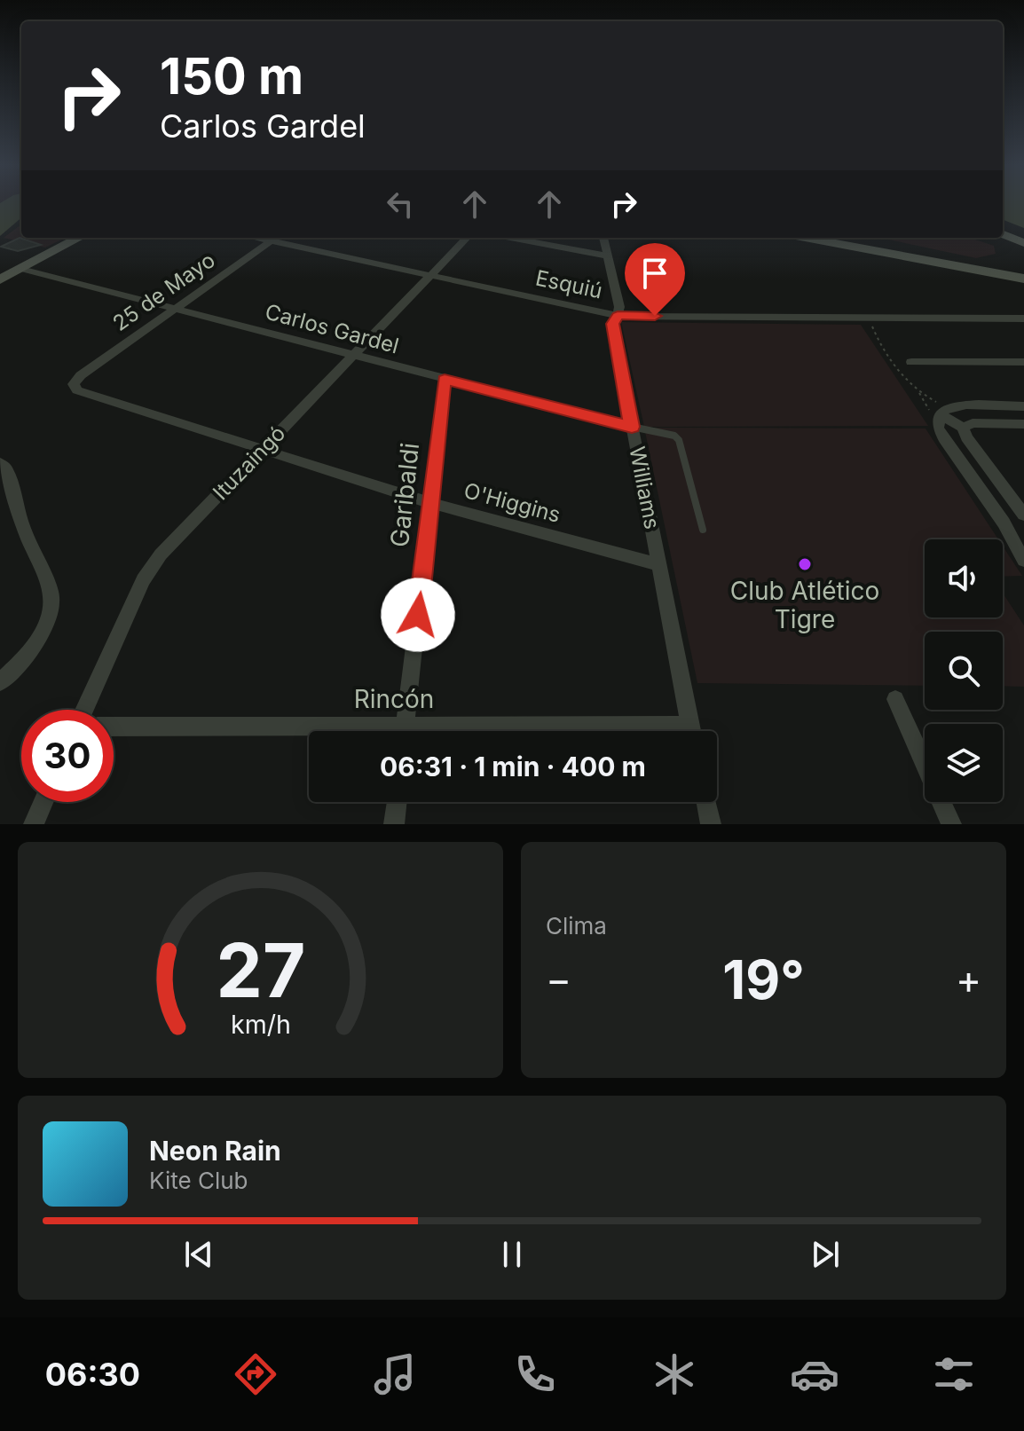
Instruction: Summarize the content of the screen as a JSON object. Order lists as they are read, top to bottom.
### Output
{
  "streets": {
    "street": [
      "Esquiú",
      "25 de Mayo",
      "Carlos Gardel",
      "Ituzaingó",
      "Williams",
      "Garibaldi",
      "O'Higgins",
      "Rincón"
    ]
  },
  "crossings": [
    ["Esquiú", "25 de Mayo"],
    ["Esquiú", "Ituzaingó"],
    ["Esquiú", "Williams"],
    ["25 de Mayo", "Carlos Gardel"],
    ["25 de Mayo", "O'Higgins"],
    ["Carlos Gardel", "Ituzaingó"],
    ["Carlos Gardel", "Williams"],
    ["Carlos Gardel", "Garibaldi"],
    ["Ituzaingó", "O'Higgins"],
    ["Williams", "O'Higgins"],
    ["Garibaldi", "O'Higgins"]
  ],
  "places": ["Club Atlético Tigre"],
  "page": {
    "turn": ["150 m", "Carlos Gardel"],
    "limit": "30",
    "trip": "06:31 · 1 min · 400 m",
    "tile": "Clima",
    "heat": ["−", "19°", "+"],
    "song": ["Neon Rain", "Kite Club"],
    "tabs": "06:30",
    "gauge": ["27", "km/h"]
  }
}
